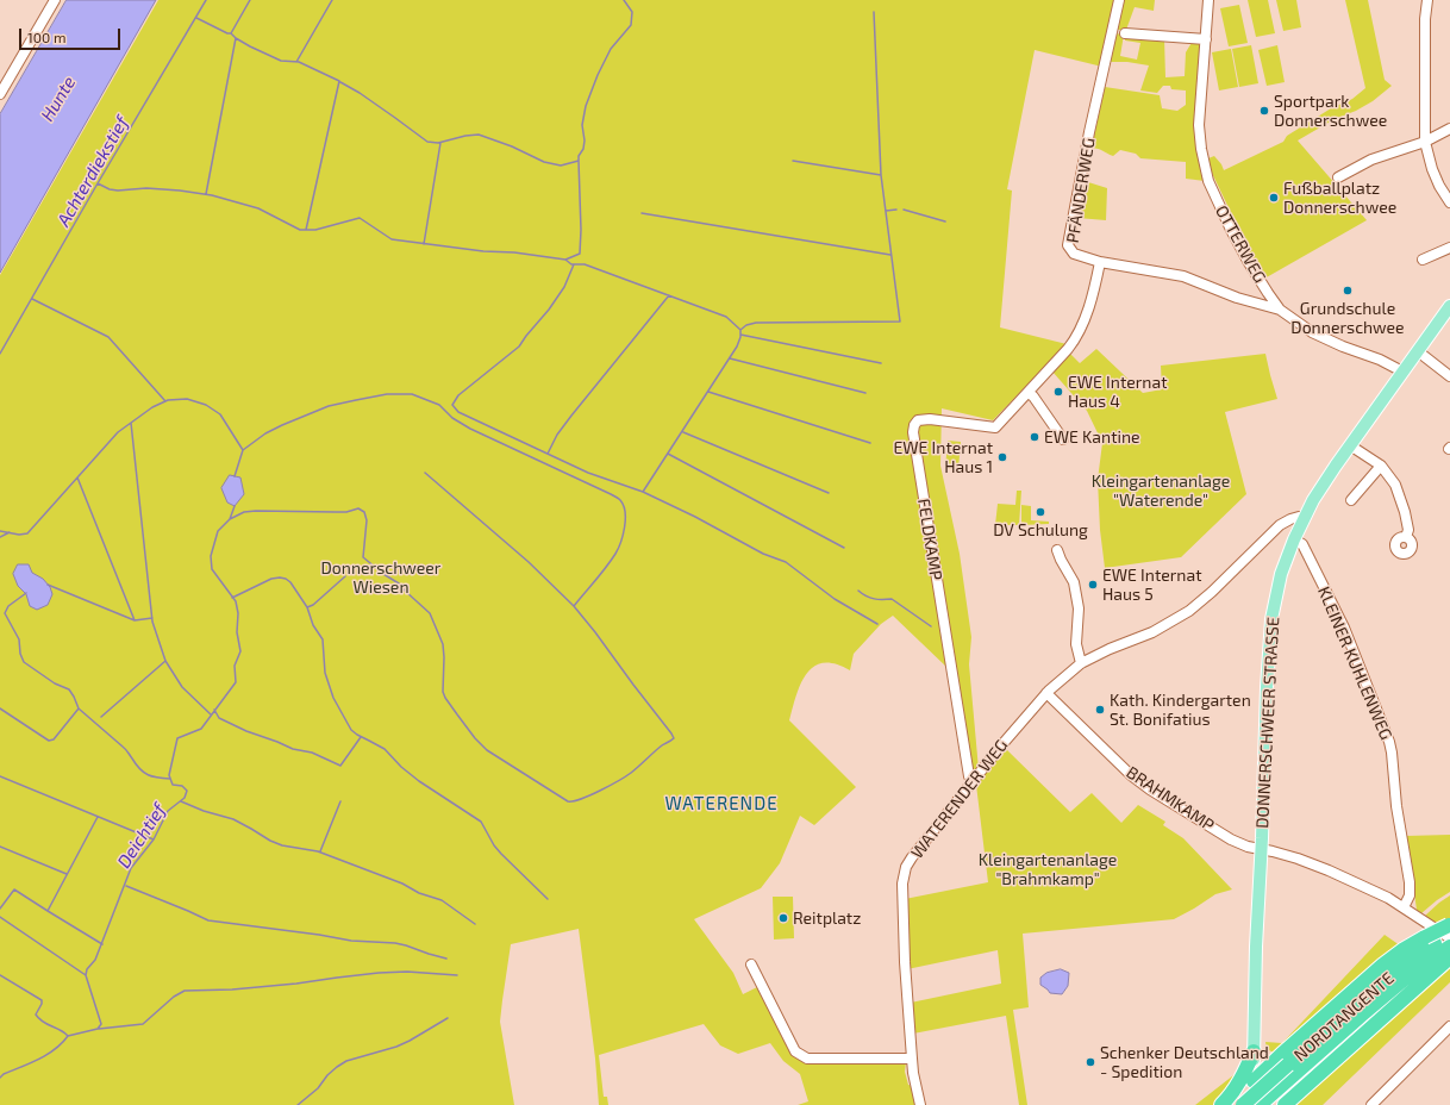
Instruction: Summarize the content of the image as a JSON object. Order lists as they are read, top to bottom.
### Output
{
  "streets": {
    "highway": ["NORDTANGENTE"],
    "main road": ["DONNERSCHWEER STRASSE"],
    "street": [
      "PFÄNDERWEG",
      "OTTERWEG",
      "FELDKAMP",
      "KLEINER KUHLENWEG",
      "WATERENDER WEG",
      "BRAHMKAMP"
    ]
  },
  "crossings": [
    ["PFÄNDERWEG", "OTTERWEG"],
    ["PFÄNDERWEG", "FELDKAMP"],
    ["OTTERWEG", "DONNERSCHWEER STRASSE"],
    ["FELDKAMP", "WATERENDER WEG"],
    ["KLEINER KUHLENWEG", "DONNERSCHWEER STRASSE"],
    ["KLEINER KUHLENWEG", "BRAHMKAMP"],
    ["DONNERSCHWEER STRASSE", "WATERENDER WEG"],
    ["DONNERSCHWEER STRASSE", "BRAHMKAMP"],
    ["WATERENDER WEG", "BRAHMKAMP"],
    ["BRAHMKAMP", "NORDTANGENTE"]
  ],
  "districts": ["WATERENDE"],
  "water": ["Hunte", "Achterdiekstief", "Deichtief"],
  "parks": ["Kleingartenanlage \"Waterende\"", "Donnerschweer Wiesen", "Kleingartenanlage \"Brahmkamp\""],
  "places": [
    "Sportpark Donnerschwee",
    "Fußballplatz Donnerschwee",
    "Grundschule Donnerschwee",
    "EWE Internat Haus 4",
    "EWE Kantine",
    "EWE Internat Haus 1",
    "DV Schulung",
    "EWE Internat Haus 5",
    "Kath. Kindergarten St. Bonifatius",
    "Reitplatz",
    "Schenker Deutschland - Spedition"
  ],
  "scale_bar": "100 m"
}
